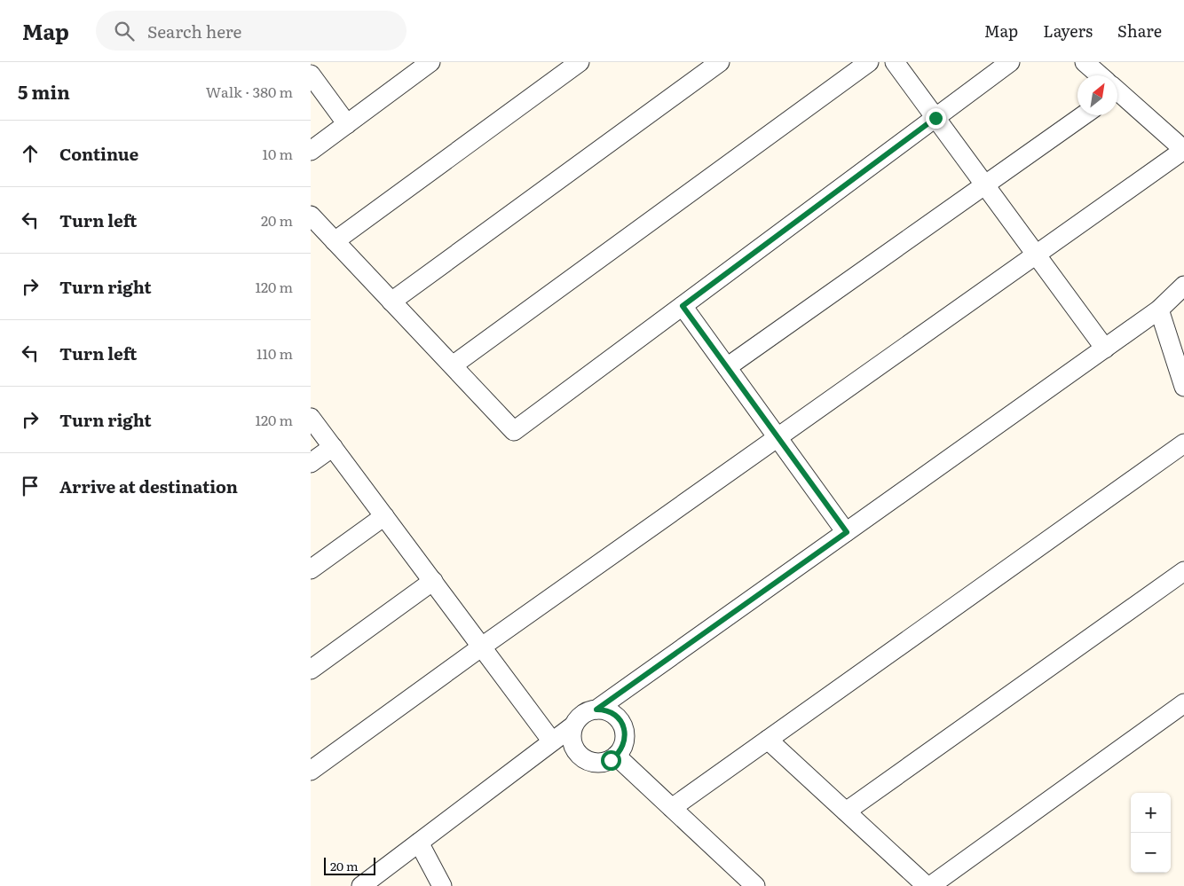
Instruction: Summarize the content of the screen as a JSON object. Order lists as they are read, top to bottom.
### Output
{
  "scale_bar": "20 m",
  "north": "top right",
  "page": {
    "header": "Map",
    "search": "Search here",
    "nav": ["Map", "Layers", "Share"],
    "heading": ["5 min", "Walk · 380 m"],
    "list": [
      ["Continue", "10 m"],
      ["Turn left", "20 m"],
      ["Turn right", "120 m"],
      ["Turn left", "110 m"],
      ["Turn right", "120 m"],
      "Arrive at destination"
    ],
    "map_buttons": ["+", "−"],
    "scale": "20 m"
  }
}
